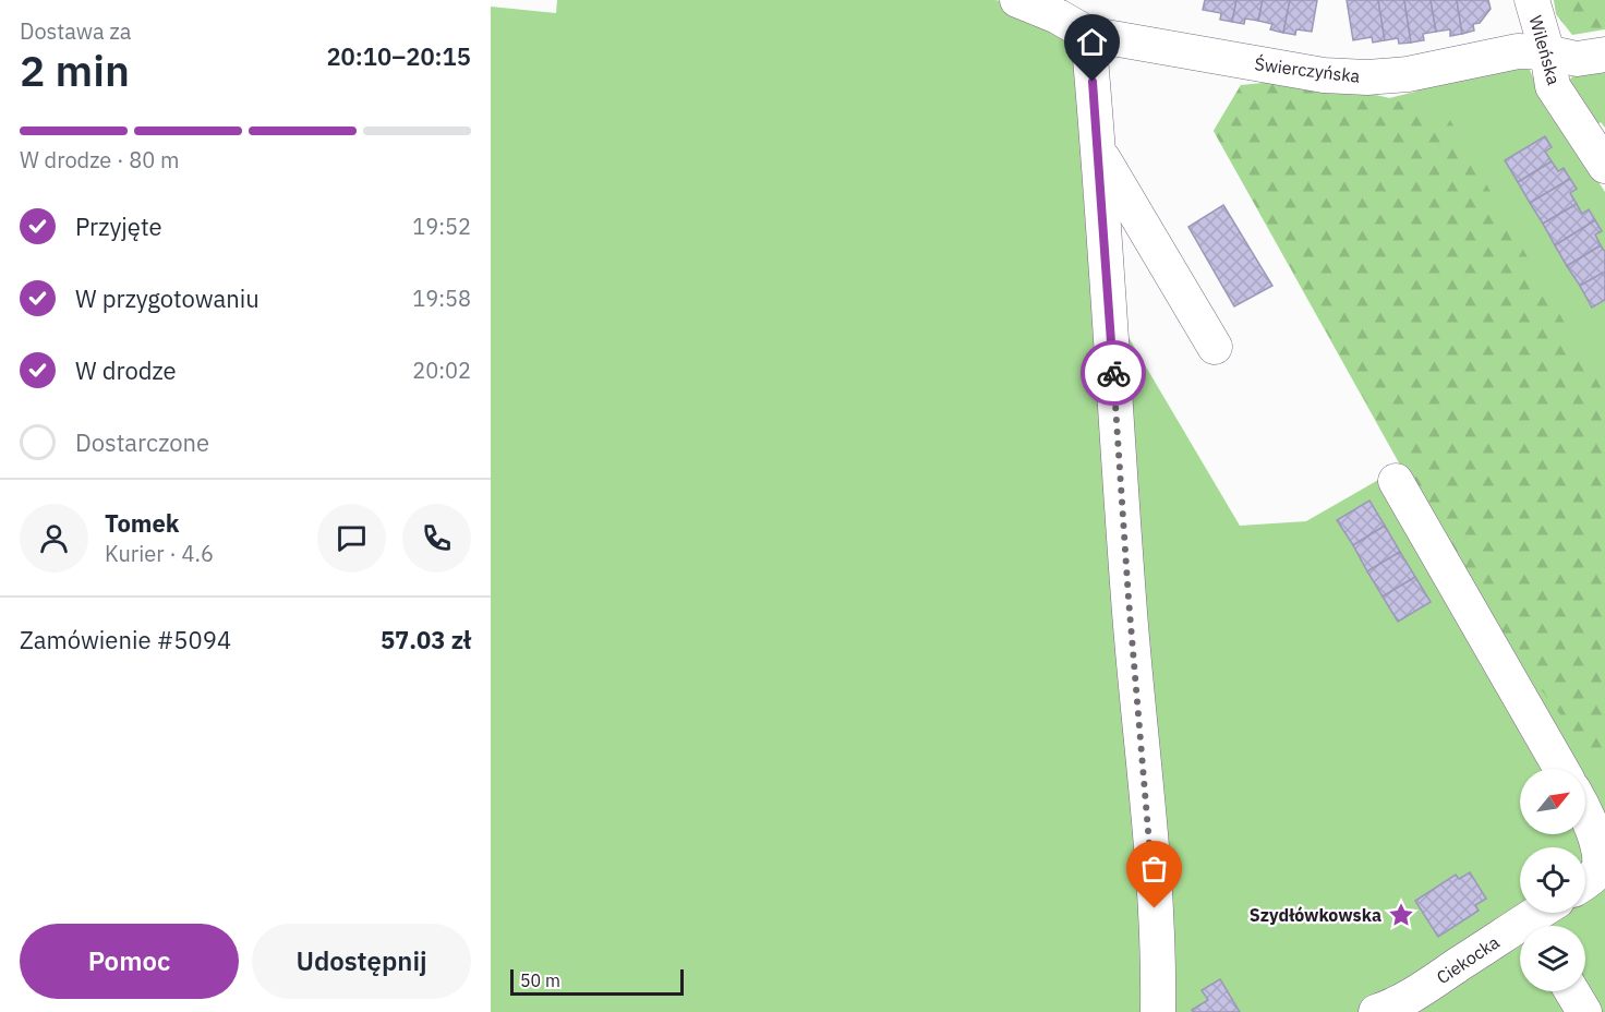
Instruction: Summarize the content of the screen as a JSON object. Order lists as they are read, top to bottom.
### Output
{
  "streets": {
    "street": ["Wileńska", "Świerczyńska", "Ciekocka"]
  },
  "crossings": [
    ["Wileńska", "Świerczyńska"]
  ],
  "places": {
    "place": ["Szydłówkowska"]
  },
  "scale_bar": "50 m",
  "north": "top right",
  "page": {
    "heading": ["2 min", "Dostawa za", "20:10–20:15"],
    "panel": [
      "Tomek",
      "Kurier · 4.6",
      "Zamówienie #5094",
      "57.03 zł"
    ],
    "bar": "W drodze · 80 m",
    "list": [
      ["Przyjęte", "19:52"],
      ["W przygotowaniu", "19:58"],
      ["W drodze", "20:02"],
      "Dostarczone"
    ],
    "buttons": ["Pomoc", "Udostępnij"],
    "scale": "50 m"
  }
}
